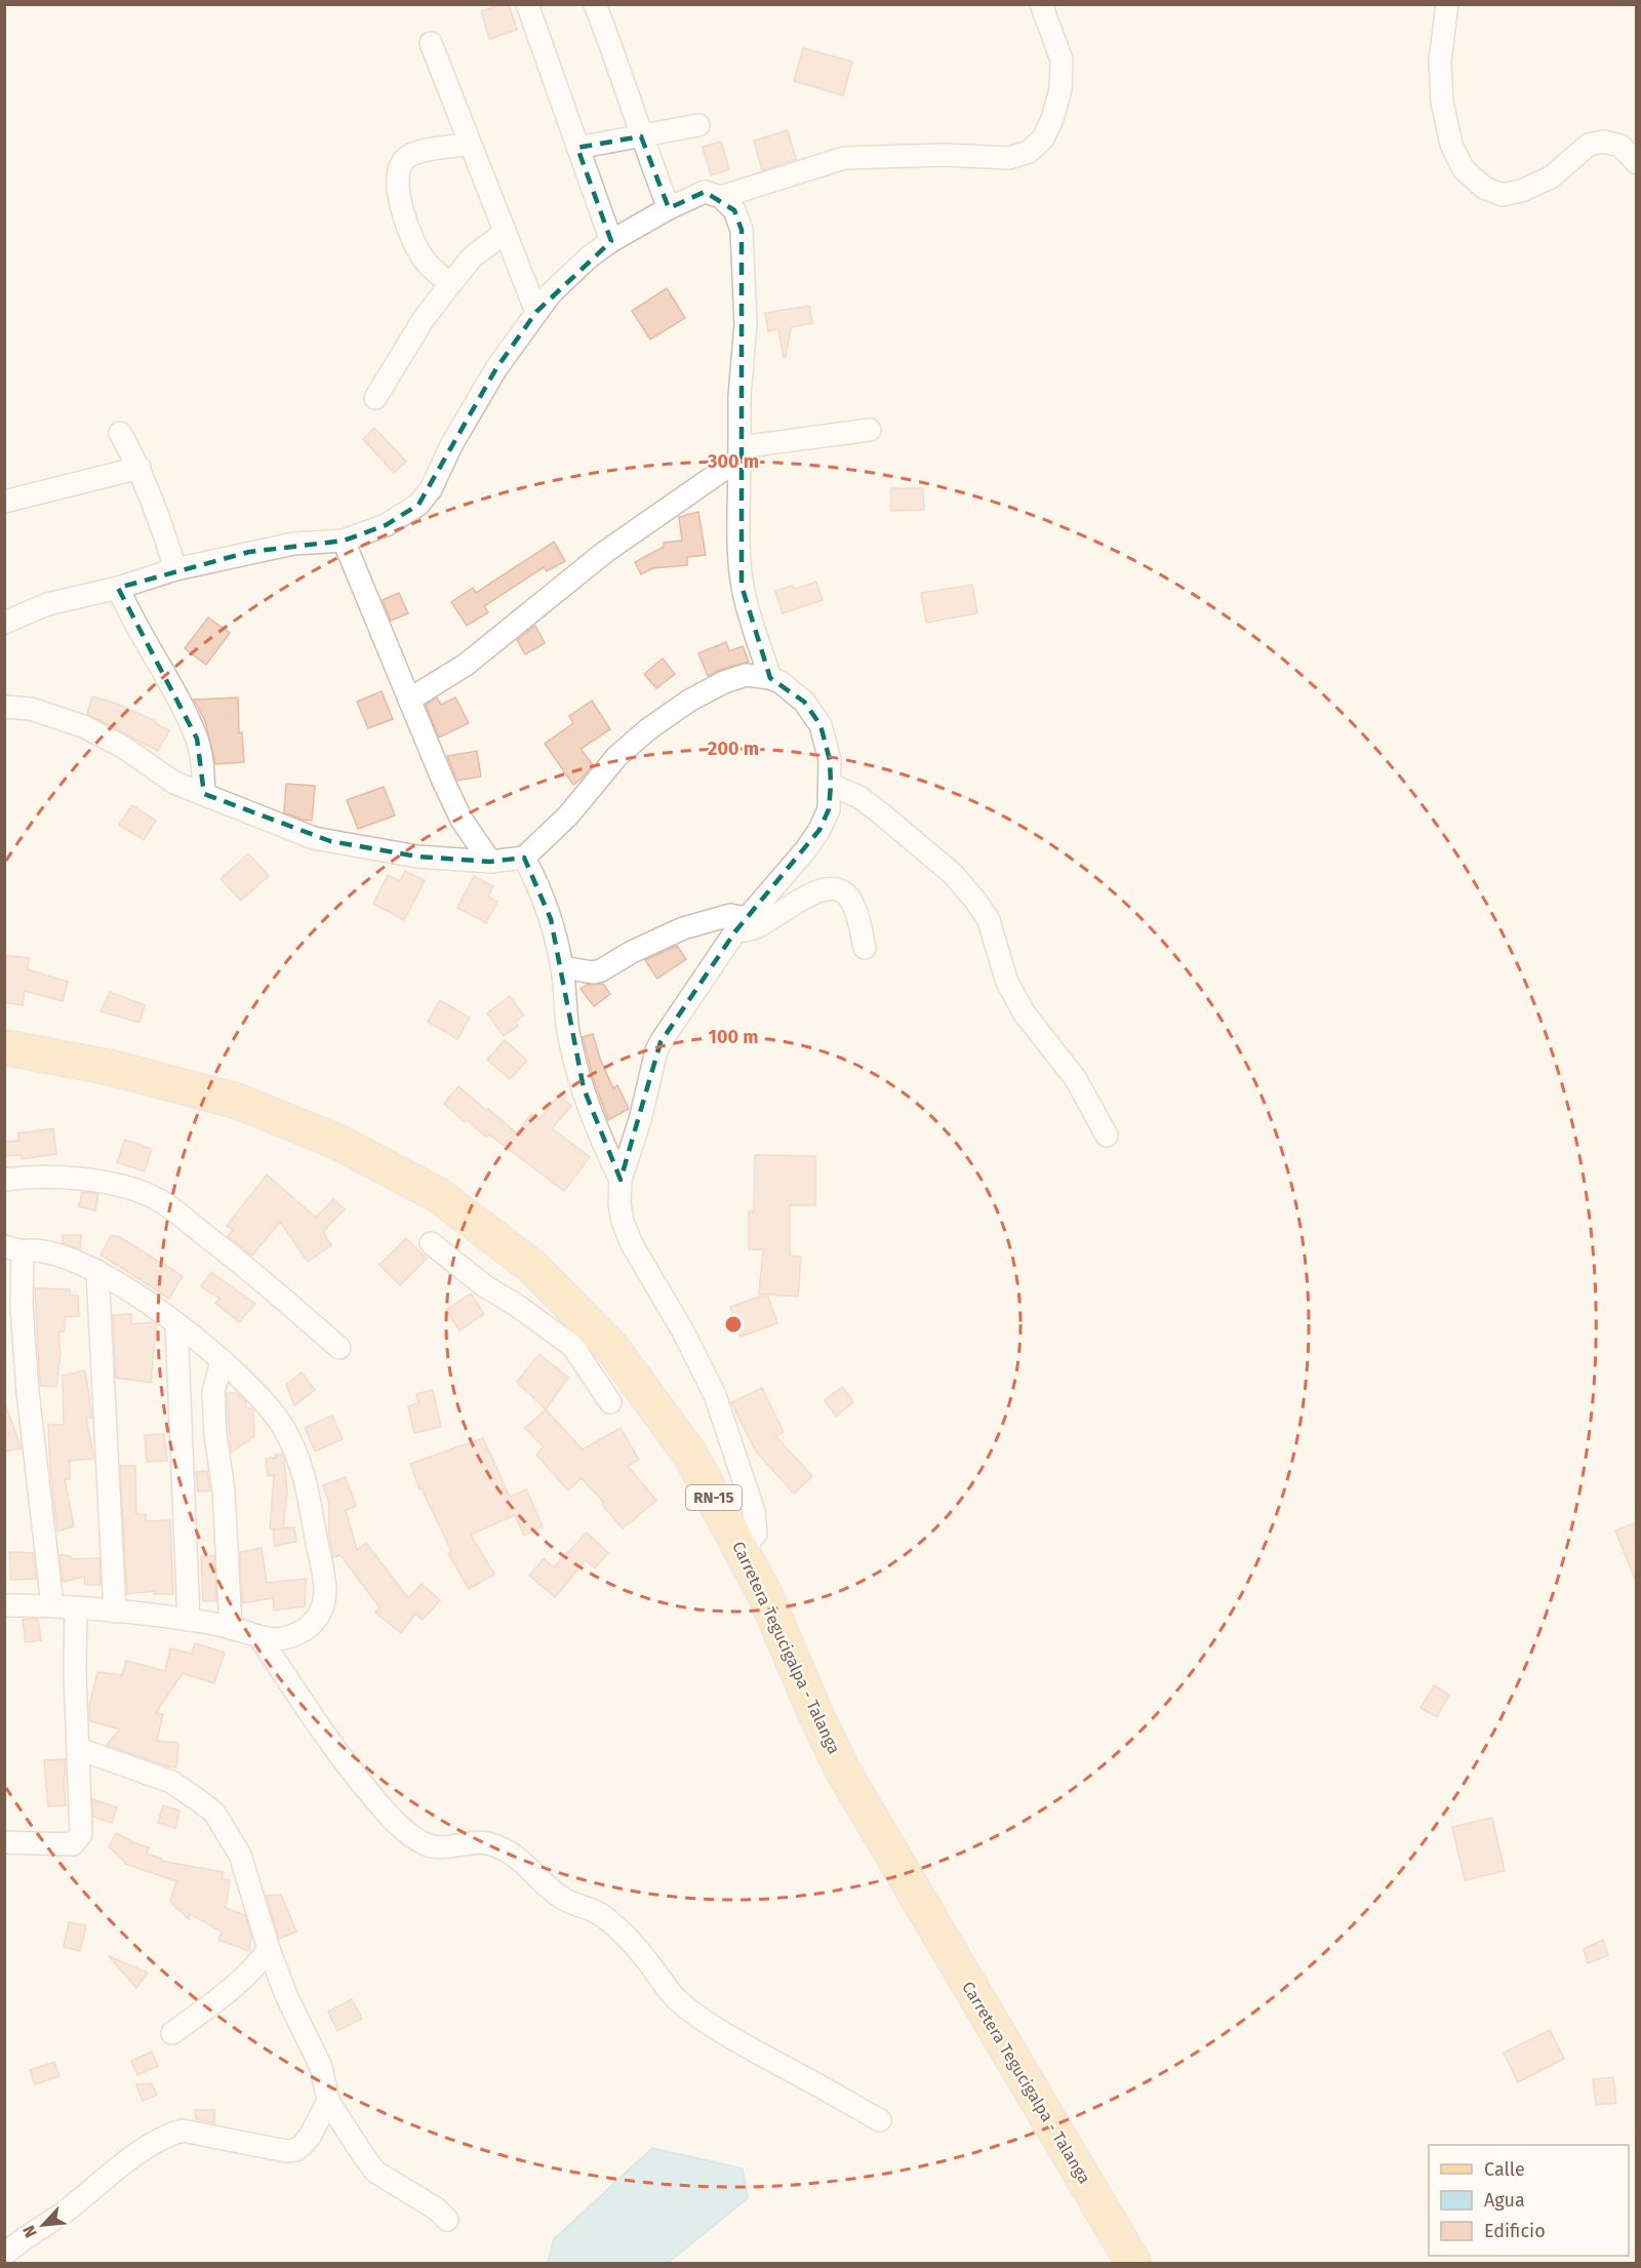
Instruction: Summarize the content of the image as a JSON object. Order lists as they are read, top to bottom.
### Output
{
  "streets": {
    "main road": ["RN-15", "Carretera Tegucigalpa - Talanga"]
  },
  "legend": ["Calle", "Agua", "Edificio"],
  "north": "bottom left",
  "rings": ["300 m", "200 m", "100 m"]
}
